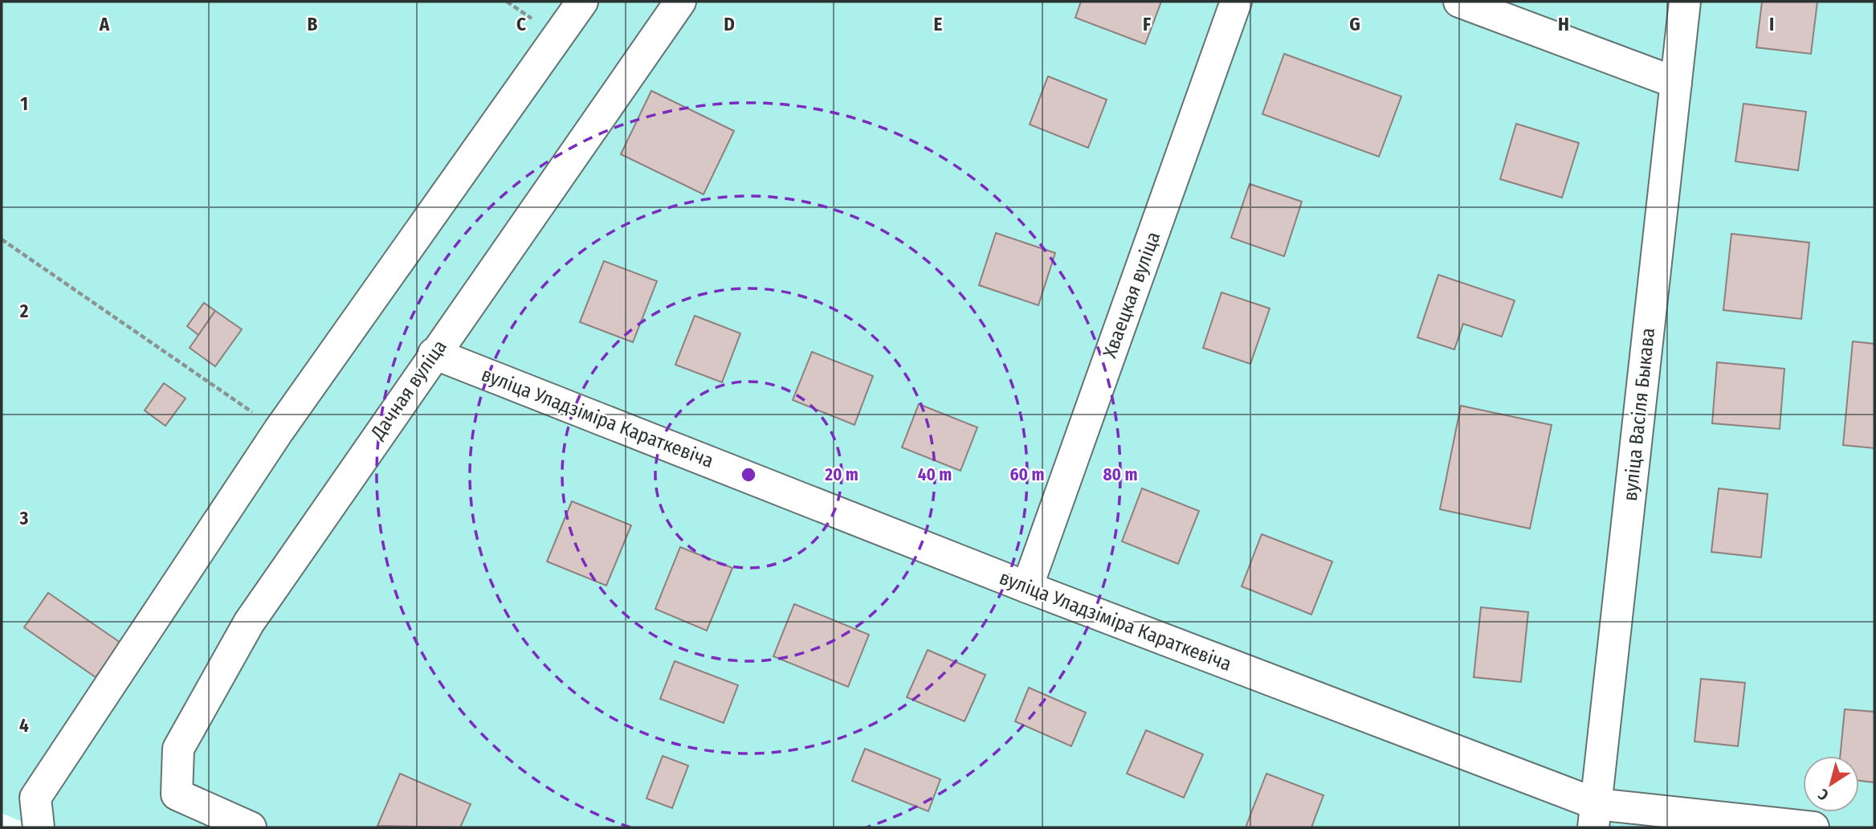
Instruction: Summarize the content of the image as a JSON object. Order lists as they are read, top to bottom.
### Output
{
  "streets": {
    "street": [
      "Хваецкая вуліца",
      "Дачная вуліца",
      "вуліца Васіля Быкава",
      "вуліца Уладзіміра Караткевіча"
    ]
  },
  "crossings": [
    ["Хваецкая вуліца", "вуліца Уладзіміра Караткевіча"],
    ["Дачная вуліца", "вуліца Уладзіміра Караткевіча"],
    ["вуліца Васіля Быкава", "вуліца Уладзіміра Караткевіча"]
  ],
  "north": "bottom left",
  "grid": {
    "columns": [
      "A",
      "B",
      "C",
      "D",
      "E",
      "F",
      "G",
      "H",
      "I"
    ],
    "rows": [
      "1",
      "2",
      "3",
      "4"
    ]
  },
  "rings": [
    "20 m",
    "40 m",
    "60 m",
    "80 m"
  ]
}
